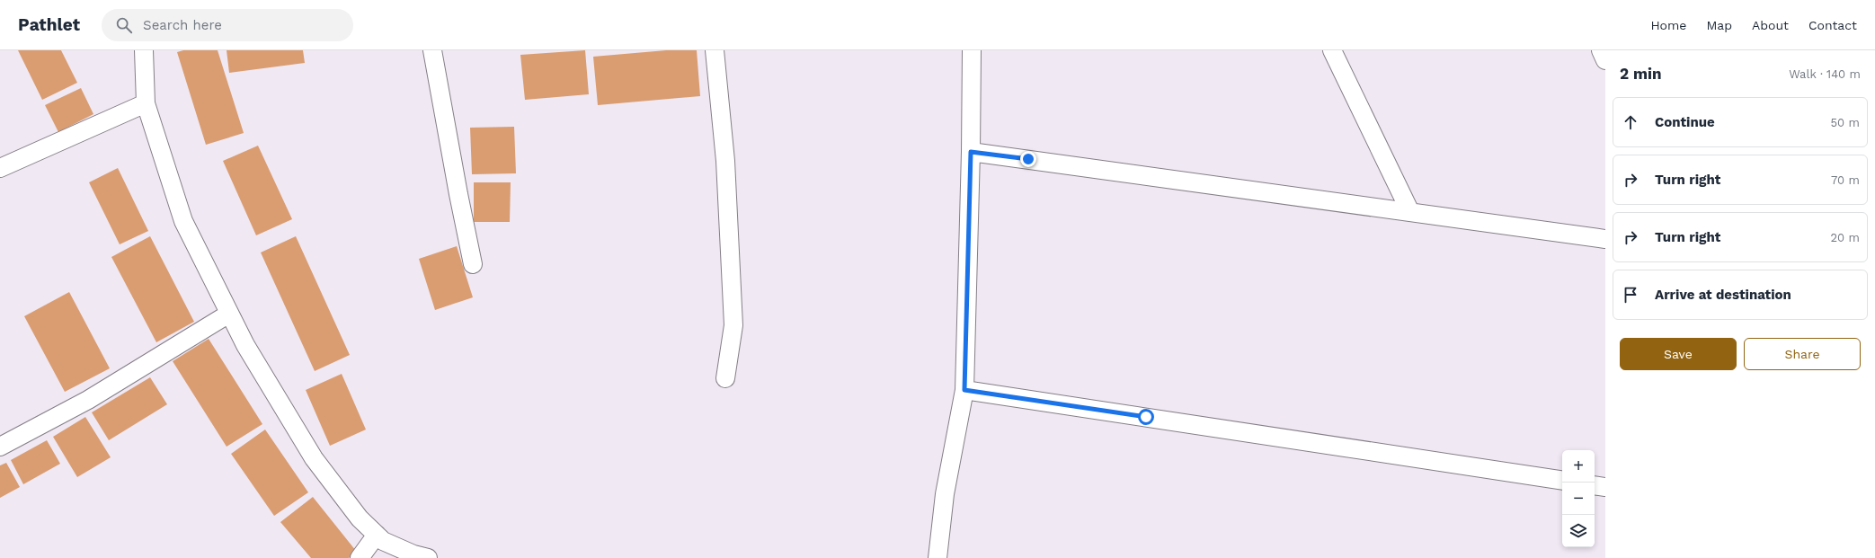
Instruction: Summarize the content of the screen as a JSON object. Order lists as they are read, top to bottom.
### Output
{
  "page": {
    "header": "Pathlet",
    "search": "Search here",
    "nav": [
      "Home",
      "Map",
      "About",
      "Contact"
    ],
    "heading": ["2 min", "Walk · 140 m"],
    "list": [
      ["Continue", "50 m"],
      ["Turn right", "70 m"],
      ["Turn right", "20 m"],
      "Arrive at destination"
    ],
    "buttons": ["Save", "Share"],
    "map_buttons": ["+", "−"]
  }
}
